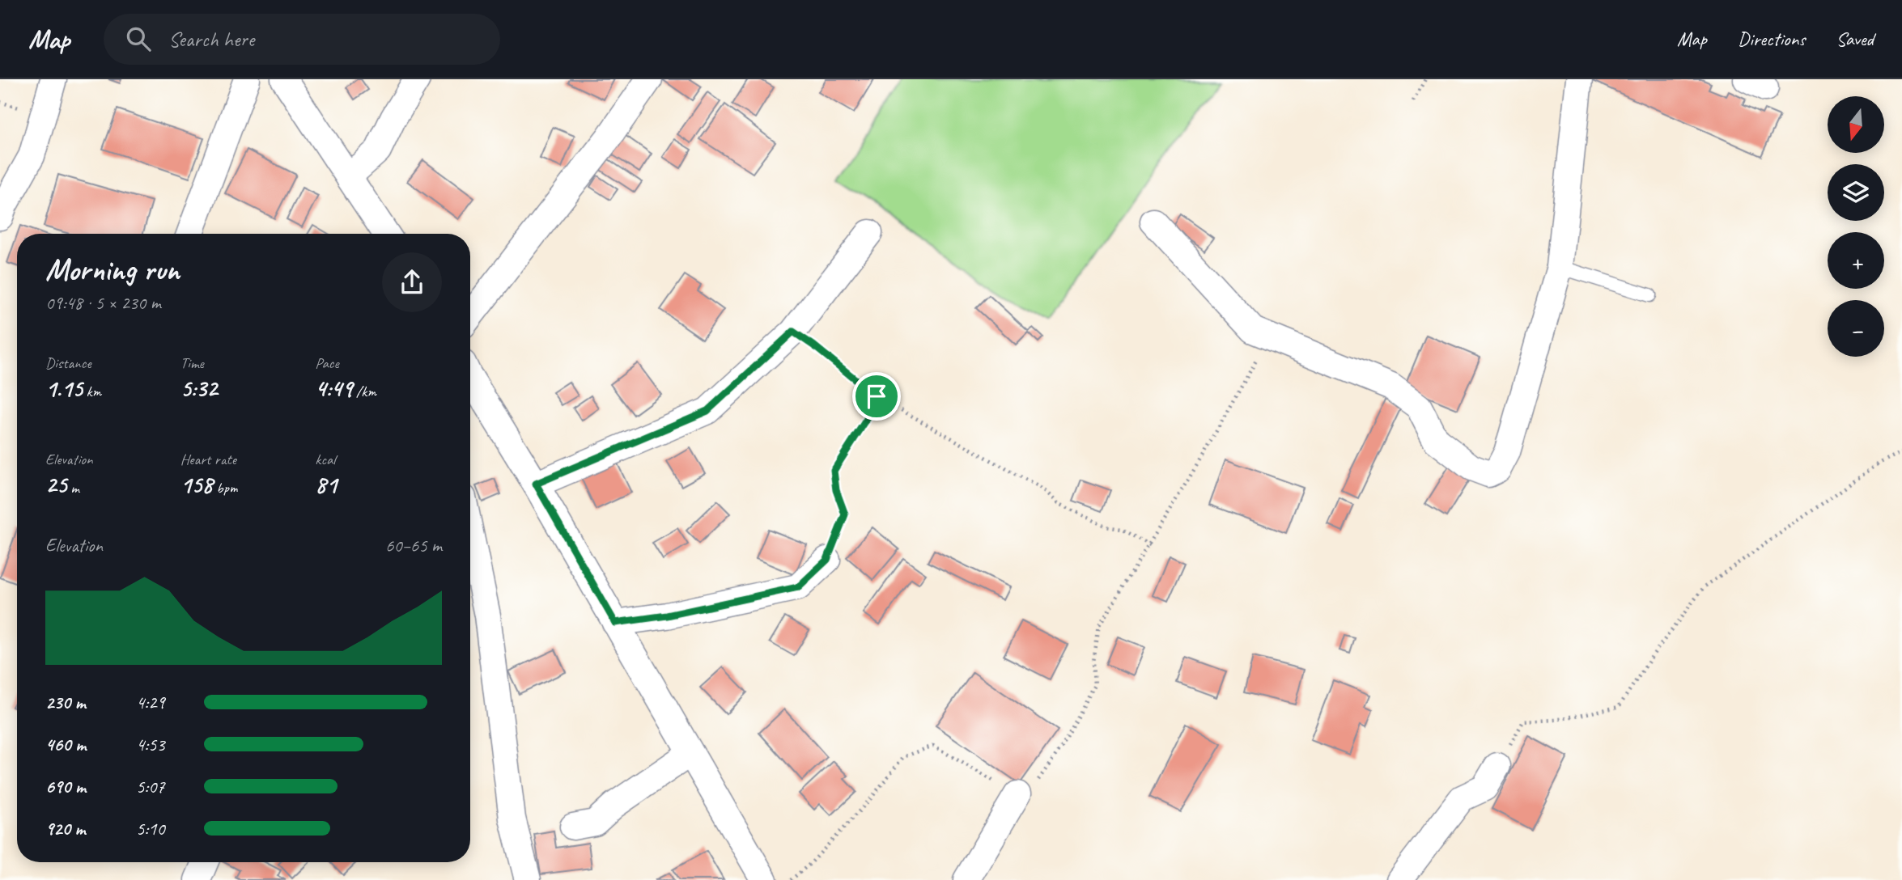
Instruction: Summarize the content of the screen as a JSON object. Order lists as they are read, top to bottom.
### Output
{
  "north": "bottom",
  "page": {
    "header": "Map",
    "search": "Search here",
    "nav": ["Map", "Directions", "Saved"],
    "map_buttons": ["+", "−"],
    "heading": ["Morning run", "09:48 · 5 × 230 m"],
    "stats": [
      ["Distance", "1.15 km"],
      ["Time", "5:32"],
      ["Pace", "4:49 /km"],
      ["Elevation", "25 m"],
      ["Heart rate", "158 bpm"],
      ["kcal", "81"]
    ],
    "chart": ["Elevation", "60–65 m"],
    "list": [
      {
        "name": "230 m",
        "note": "4:29"
      },
      {
        "name": "460 m",
        "note": "4:53"
      },
      {
        "name": "690 m",
        "note": "5:07"
      },
      {
        "name": "920 m",
        "note": "5:10"
      }
    ]
  }
}
